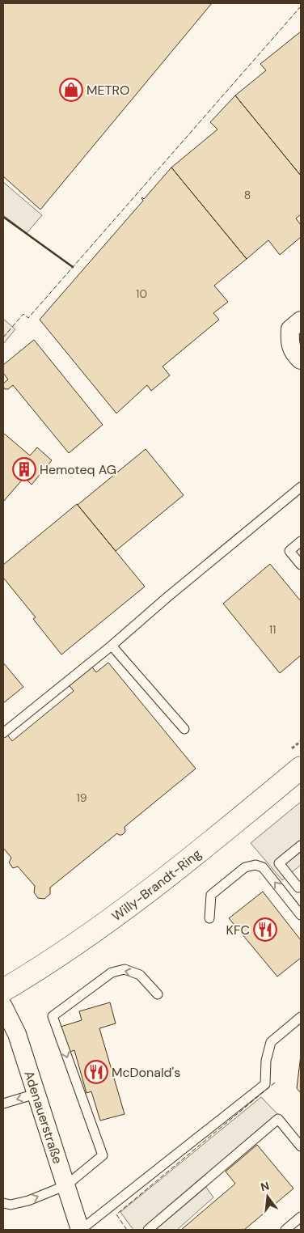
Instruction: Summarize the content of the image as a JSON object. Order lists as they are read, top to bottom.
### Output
{
  "streets": {
    "street": ["Willy-Brandt-Ring", "Adenauerstraße"]
  },
  "places": {
    "shop": ["METRO"],
    "building": ["Hemoteq AG"],
    "restaurant": ["KFC", "McDonald's"]
  },
  "house_numbers": [
    "8",
    "10",
    "11",
    "19"
  ],
  "north": "top"
}
